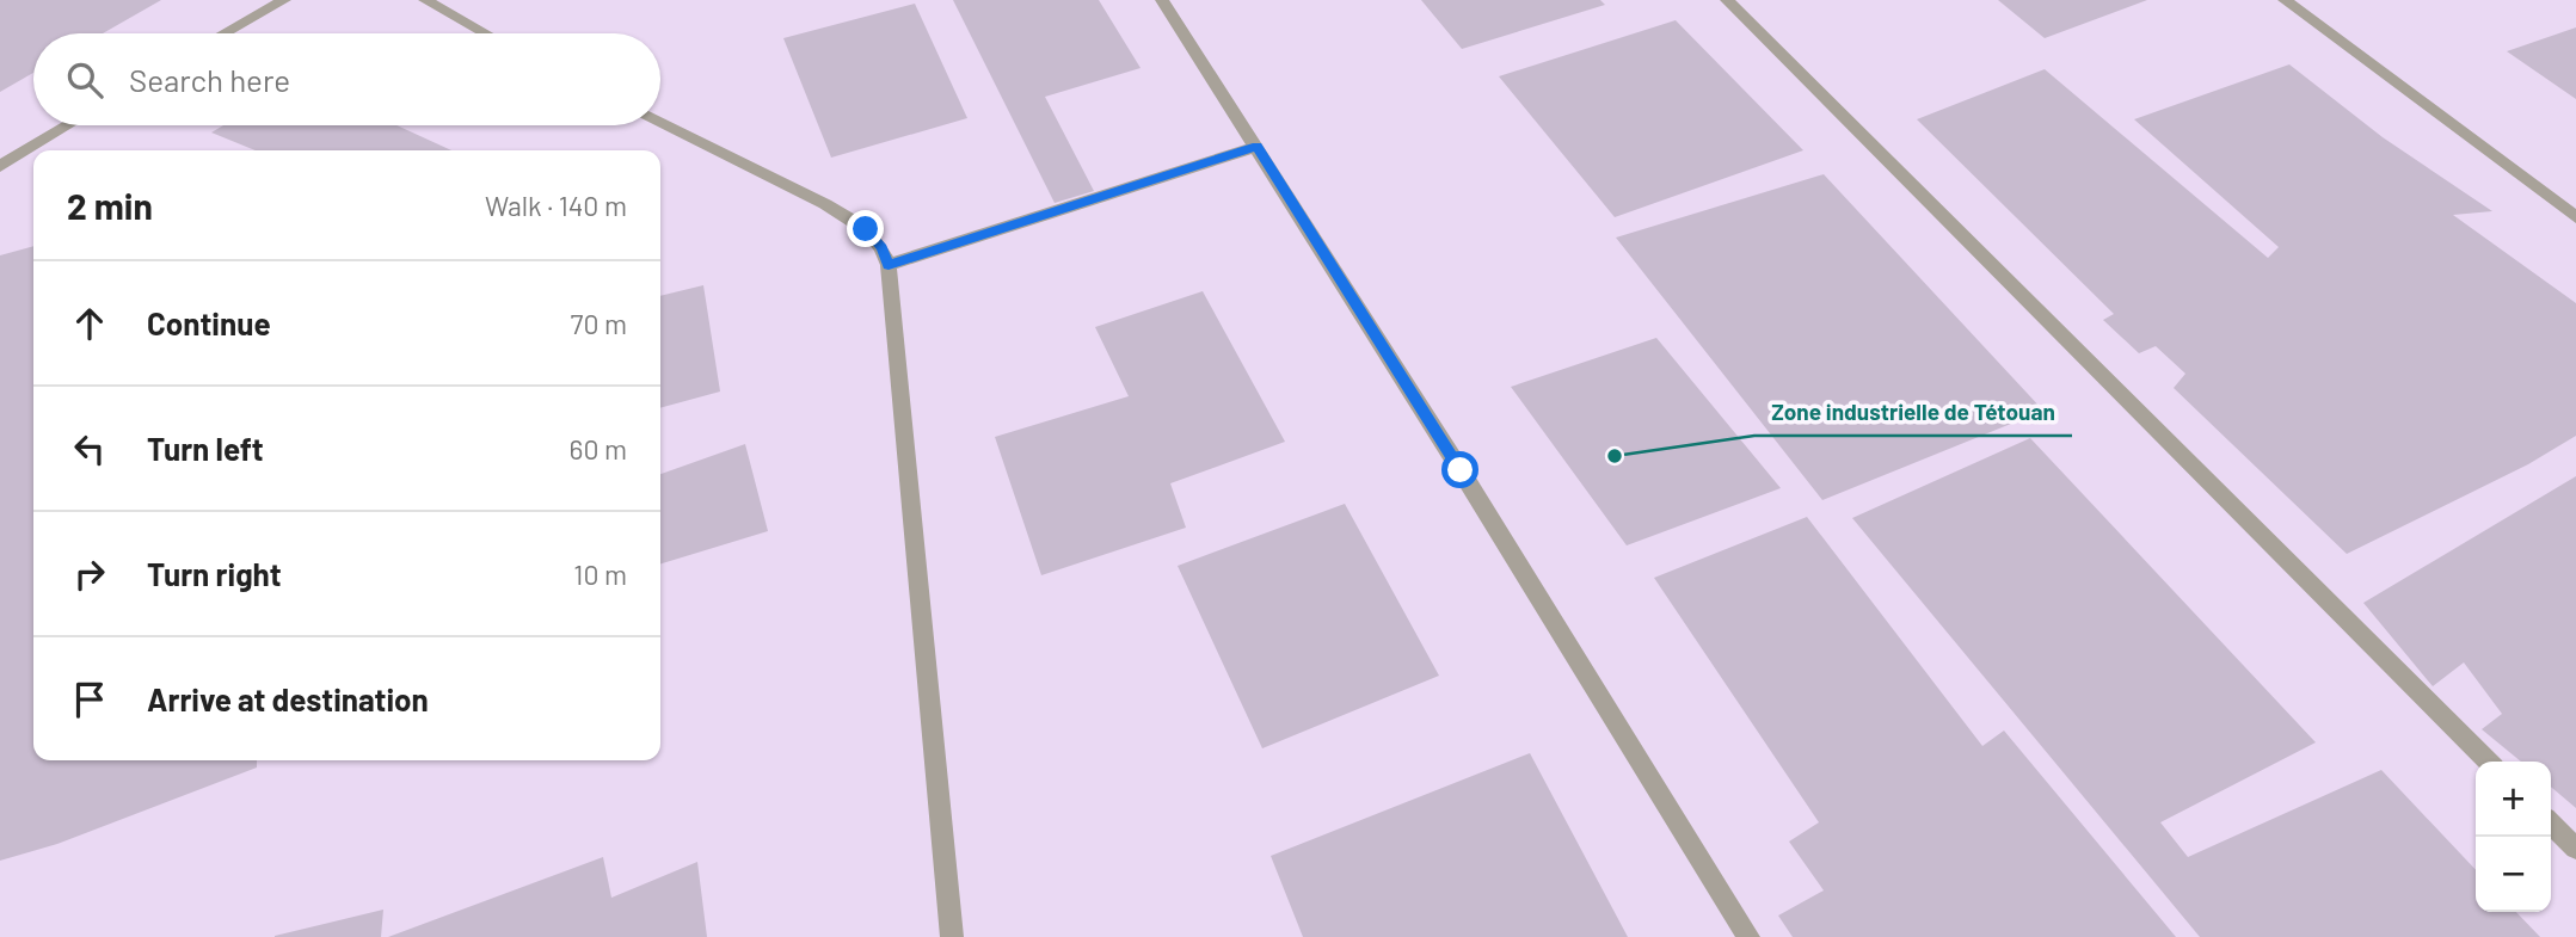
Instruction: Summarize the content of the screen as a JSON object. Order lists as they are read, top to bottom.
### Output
{
  "places": ["Zone industrielle de Tétouan"],
  "page": {
    "search": "Search here",
    "heading": ["2 min", "Walk · 140 m"],
    "list": [
      ["Continue", "70 m"],
      ["Turn left", "60 m"],
      ["Turn right", "10 m"],
      "Arrive at destination"
    ],
    "map_buttons": ["+", "−"]
  }
}
